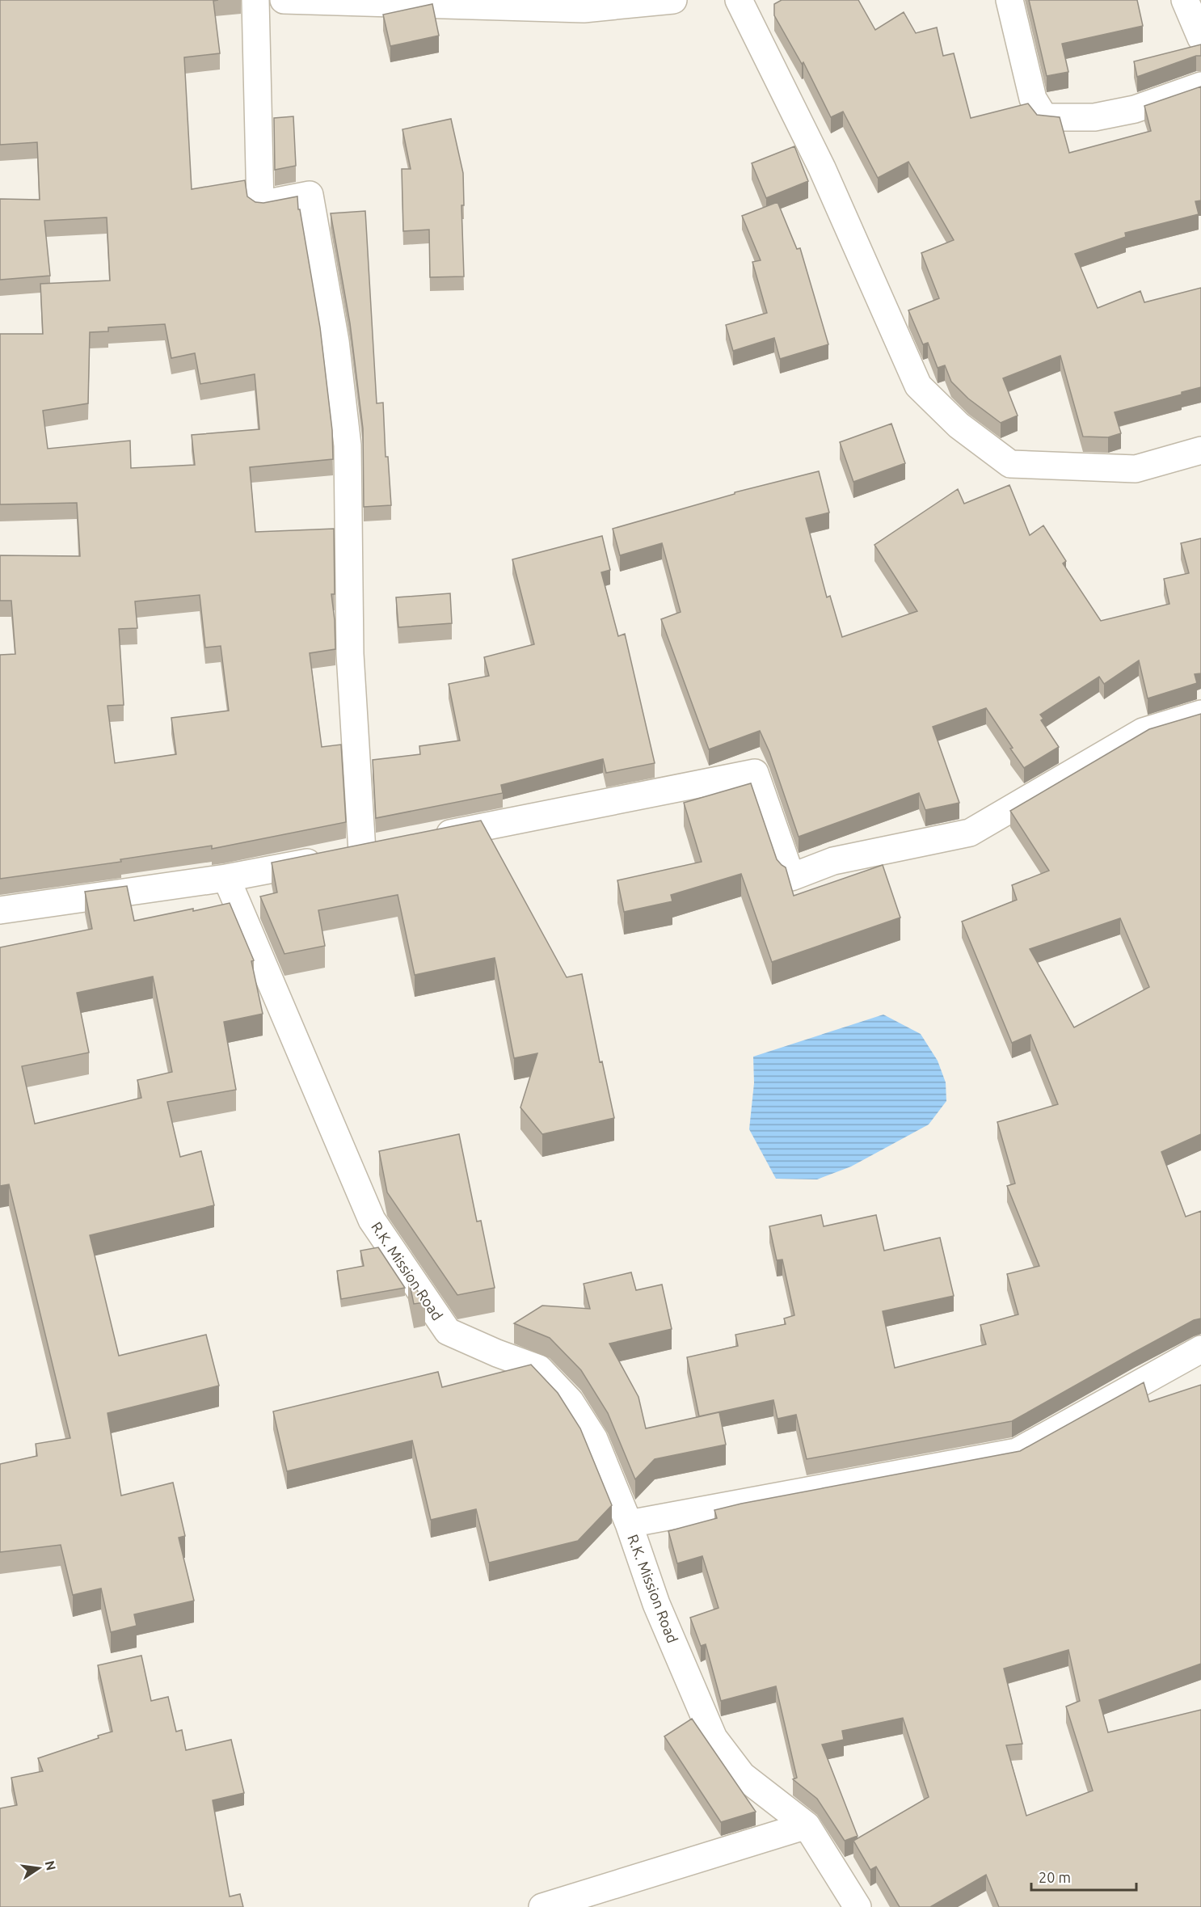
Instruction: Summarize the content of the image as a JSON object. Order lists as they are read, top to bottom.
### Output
{
  "streets": {
    "street": ["R.K. Mission Road"]
  },
  "scale_bar": "20 m",
  "north": "right"
}
